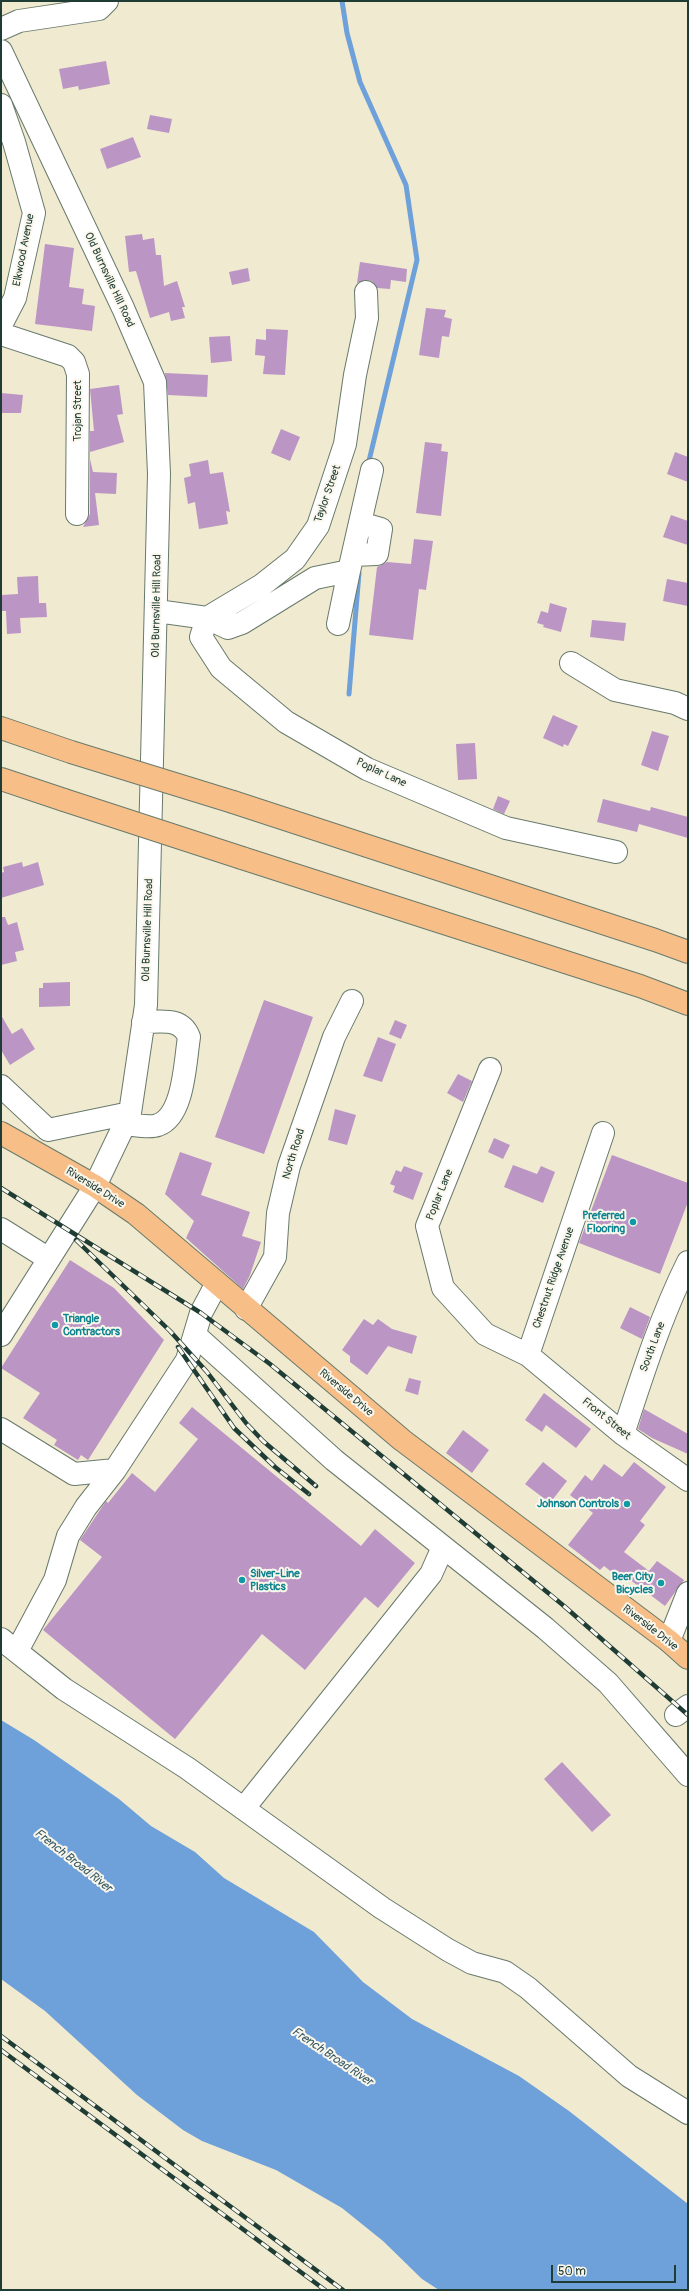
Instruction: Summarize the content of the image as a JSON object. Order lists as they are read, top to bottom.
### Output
{
  "streets": {
    "main road": ["Riverside Drive"],
    "street": [
      "Elkwood Avenue",
      "Old Burnsville Hill Road",
      "Trojan Street",
      "Taylor Street",
      "Poplar Lane",
      "North Road",
      "Chestnut Ridge Avenue",
      "South Lane",
      "Front Street"
    ]
  },
  "crossings": [
    ["Old Burnsville Hill Road", "Riverside Drive"],
    ["Taylor Street", "Poplar Lane"],
    ["Poplar Lane", "Chestnut Ridge Avenue"],
    ["Poplar Lane", "Front Street"],
    ["North Road", "Riverside Drive"],
    ["Chestnut Ridge Avenue", "Front Street"],
    ["South Lane", "Front Street"]
  ],
  "water": ["French Broad River"],
  "places": [
    "Preferred Flooring",
    "Triangle Contractors",
    "Johnson Controls",
    "Silver-Line Plastics",
    "Beer City Bicycles"
  ],
  "scale_bar": "50 m"
}
